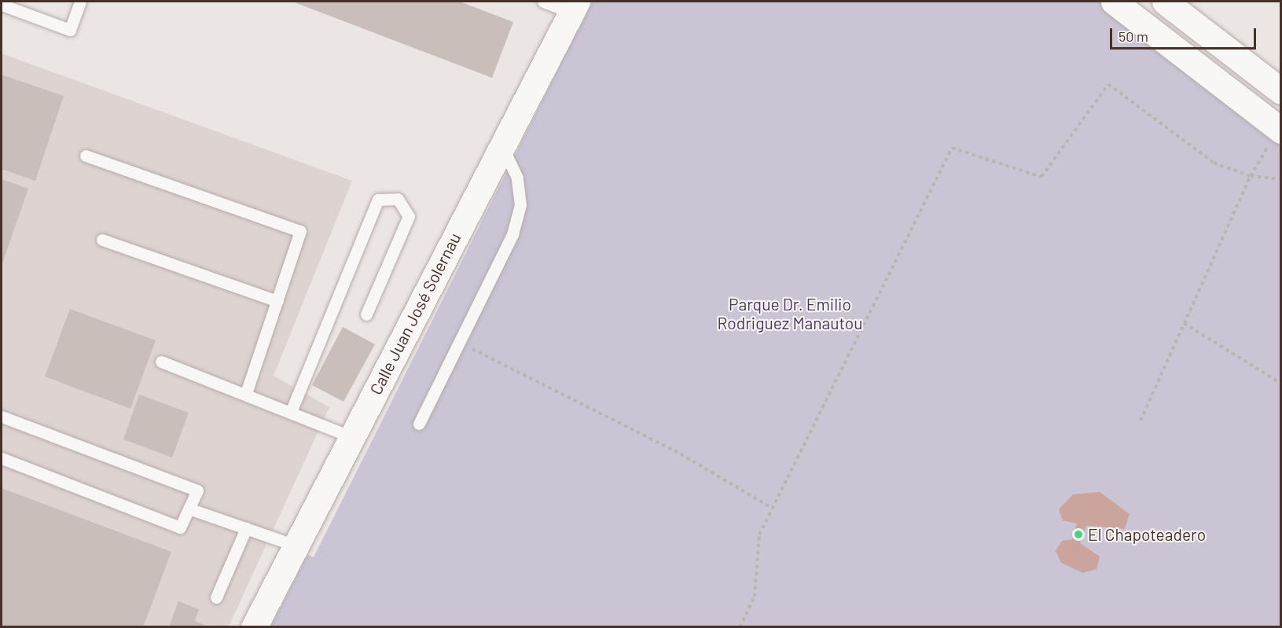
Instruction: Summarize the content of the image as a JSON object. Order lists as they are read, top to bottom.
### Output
{
  "streets": {
    "street": ["Calle Juan José Solernau"]
  },
  "parks": ["Parque Dr. Emilio Rodriguez Manautou"],
  "places": ["El Chapoteadero"],
  "scale_bar": "50 m"
}
